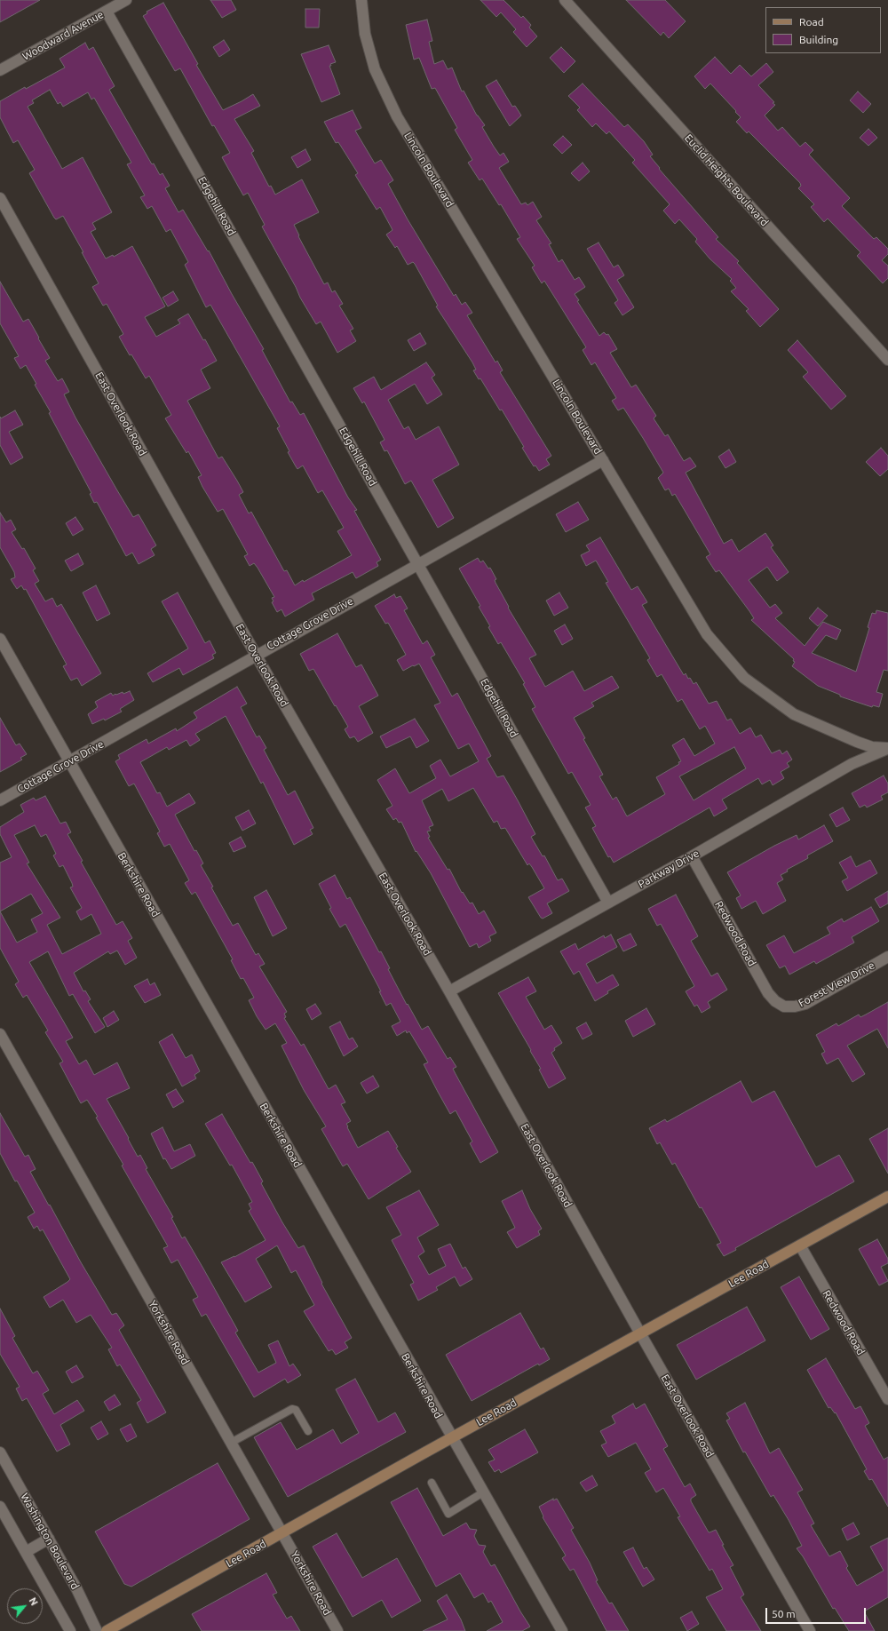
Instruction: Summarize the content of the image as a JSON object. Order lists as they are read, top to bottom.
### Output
{
  "streets": {
    "main road": ["Lee Road"],
    "street": [
      "Woodward Avenue",
      "Lincoln Boulevard",
      "Euclid Heights Boulevard",
      "Edgehill Road",
      "East Overlook Road",
      "Cottage Grove Drive",
      "Parkway Drive",
      "Berkshire Road",
      "Redwood Road",
      "Forest View Drive",
      "Yorkshire Road",
      "Washington Boulevard"
    ]
  },
  "crossings": [
    ["Woodward Avenue", "Edgehill Road"],
    ["Lincoln Boulevard", "Cottage Grove Drive"],
    ["Lincoln Boulevard", "Parkway Drive"],
    ["Edgehill Road", "Cottage Grove Drive"],
    ["Edgehill Road", "Parkway Drive"],
    ["East Overlook Road", "Cottage Grove Drive"],
    ["East Overlook Road", "Parkway Drive"],
    ["East Overlook Road", "Lee Road"],
    ["Cottage Grove Drive", "Berkshire Road"],
    ["Parkway Drive", "Redwood Road"],
    ["Berkshire Road", "Lee Road"],
    ["Redwood Road", "Forest View Drive"],
    ["Redwood Road", "Lee Road"],
    ["Lee Road", "Yorkshire Road"]
  ],
  "legend": ["Road", "Building"],
  "scale_bar": "50 m",
  "north": "top right"
}
